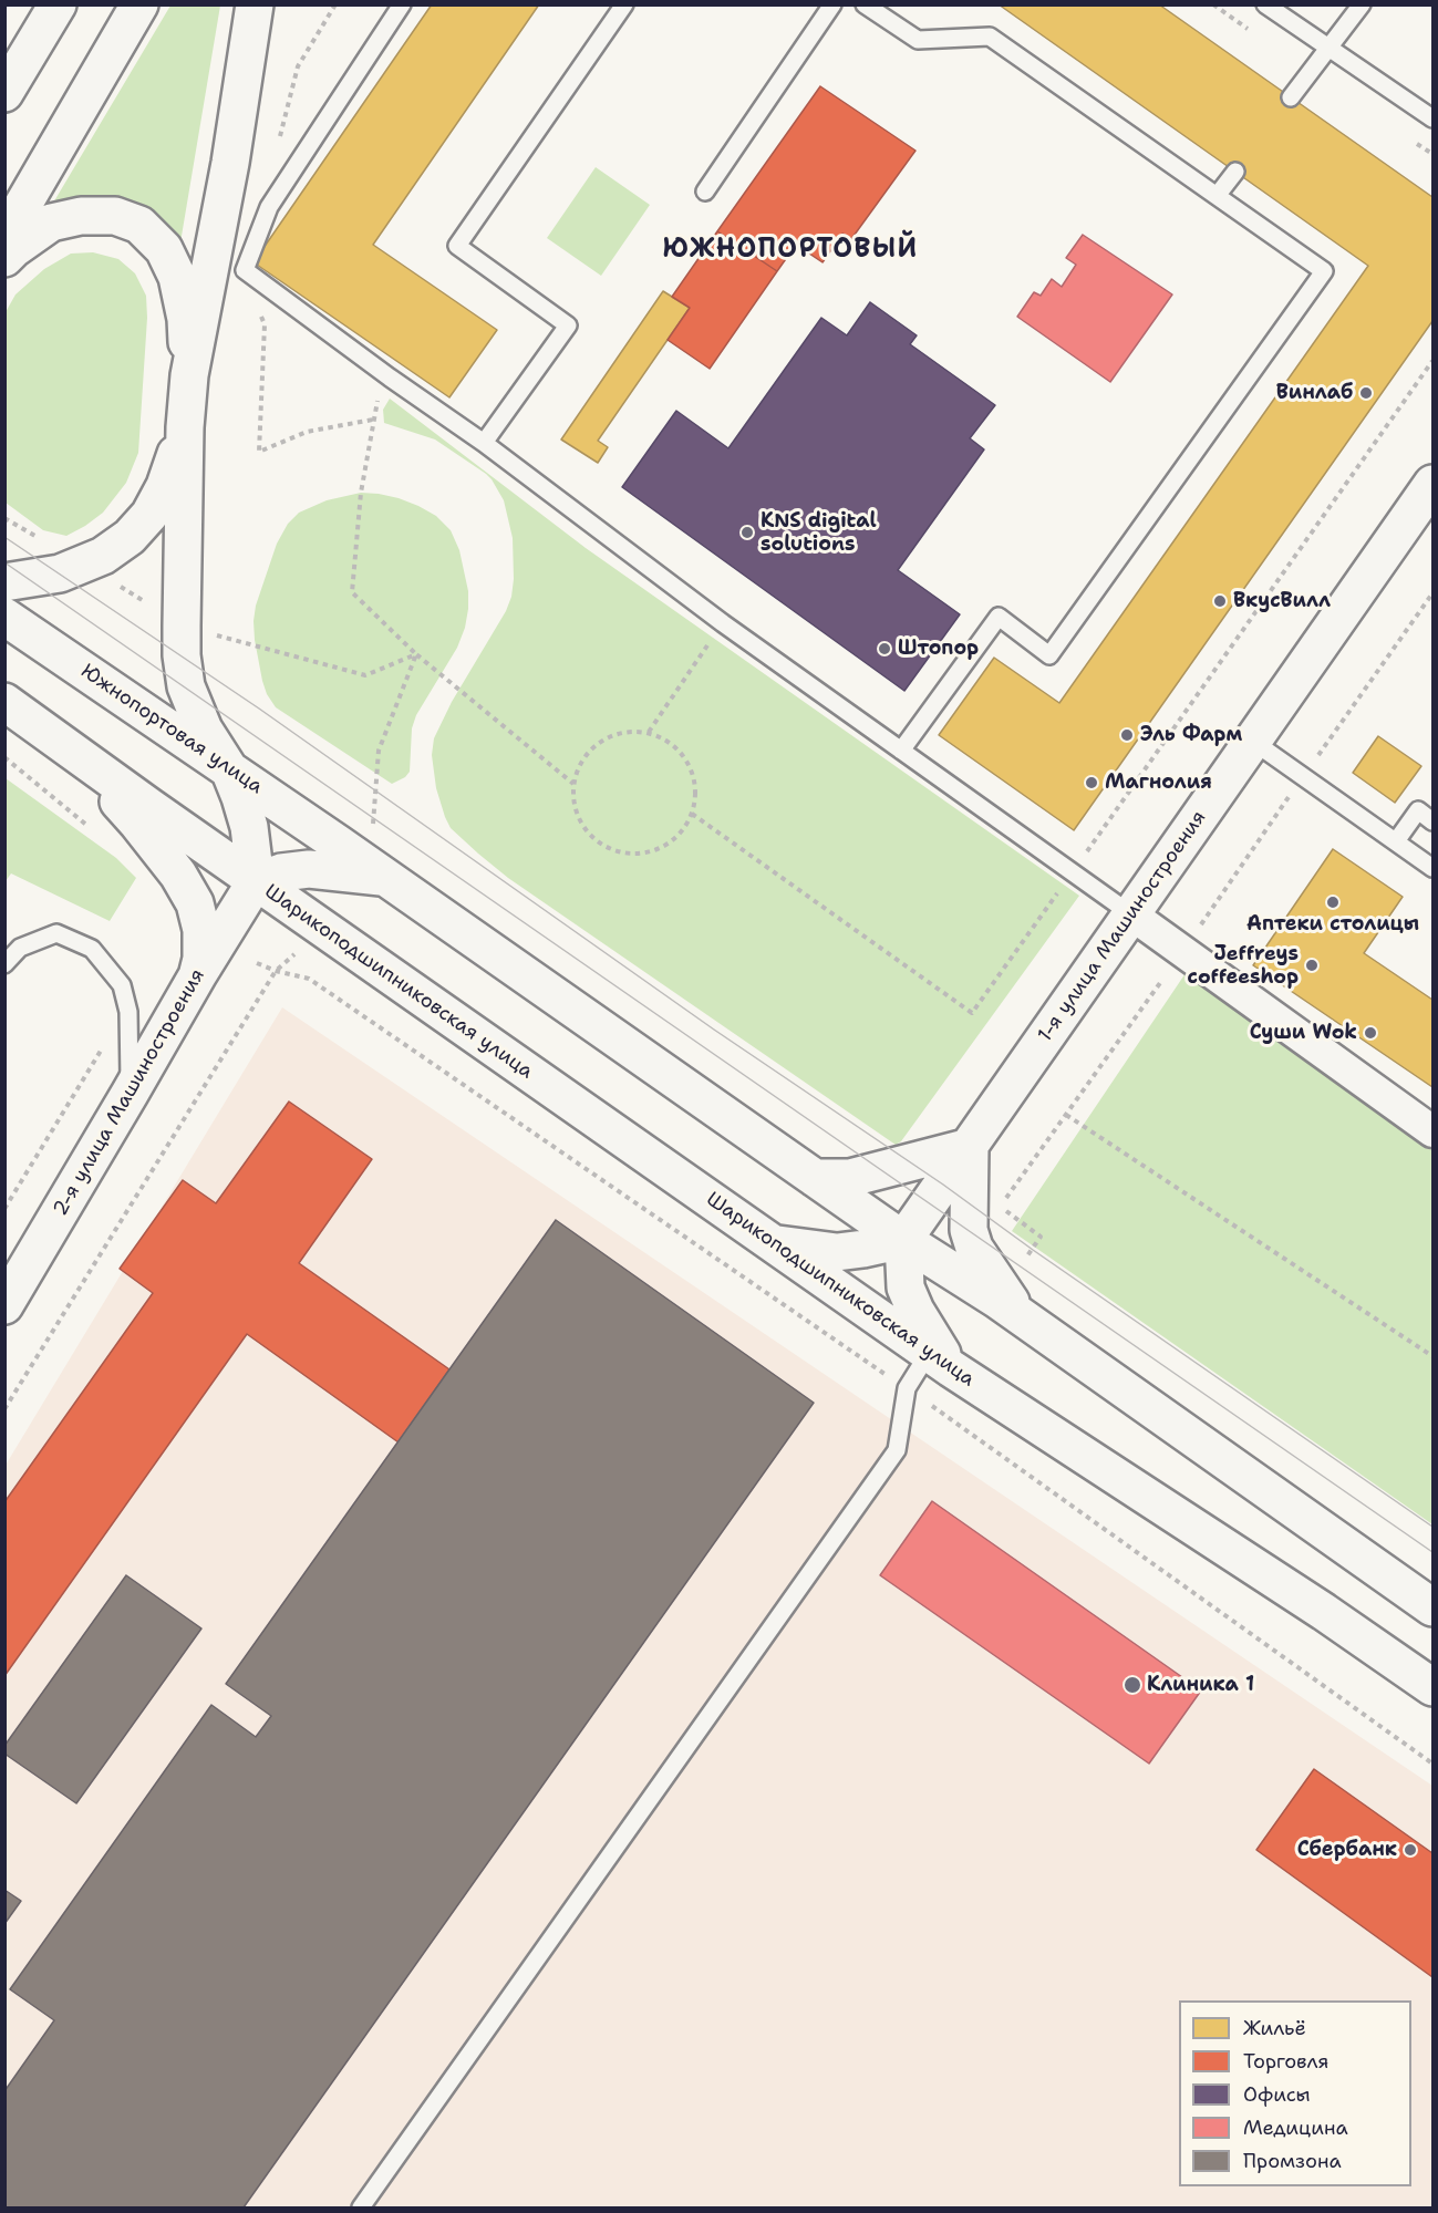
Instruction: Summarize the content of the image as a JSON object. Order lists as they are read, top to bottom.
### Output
{
  "streets": {
    "main road": [
      "Южнопортовая улица",
      "1-я улица Машиностроения",
      "Шарикоподшипниковская улица",
      "2-я улица Машиностроения"
    ]
  },
  "crossings": [
    ["Шарикоподшипниковская улица", "2-я улица Машиностроения"]
  ],
  "districts": ["ЮЖНОПОРТОВЫЙ"],
  "places": [
    "Винлаб",
    "KNS digital solutions",
    "ВкусВилл",
    "Штопор",
    "Эль Фарм",
    "Магнолия",
    "Аптеки столицы",
    "Jeffreys coffeeshop",
    "Суши Wok",
    "Клиника 1",
    "Сбербанк"
  ],
  "legend": [
    "Жильё",
    "Торговля",
    "Офисы",
    "Медицина",
    "Промзона"
  ]
}
